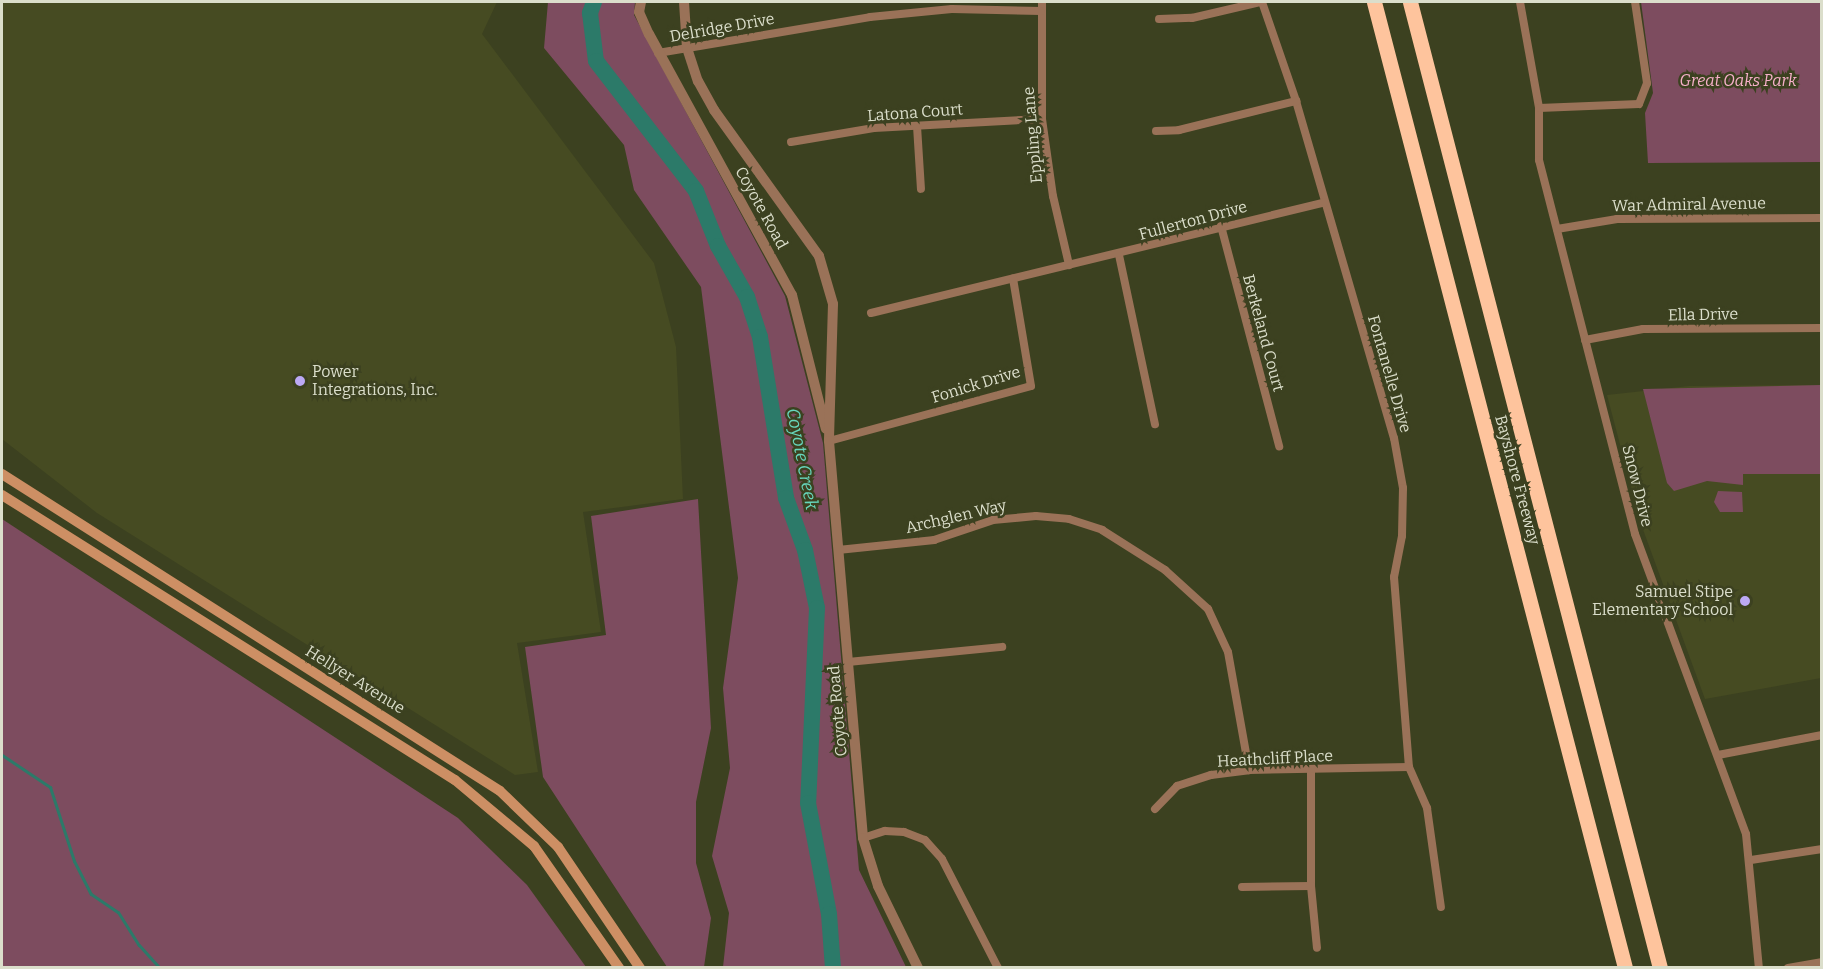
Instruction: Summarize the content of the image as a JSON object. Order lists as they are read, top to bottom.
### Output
{
  "streets": {
    "highway": ["Bayshore Freeway"],
    "main road": ["Hellyer Avenue"],
    "street": [
      "Delridge Drive",
      "Latona Court",
      "Eppling Lane",
      "War Admiral Avenue",
      "Coyote Road",
      "Fullerton Drive",
      "Ella Drive",
      "Berkeland Court",
      "Fontanelle Drive",
      "Fonick Drive",
      "Snow Drive",
      "Archglen Way",
      "Heathcliff Place"
    ]
  },
  "crossings": [
    ["Delridge Drive", "Eppling Lane"],
    ["Delridge Drive", "Coyote Road"],
    ["Latona Court", "Eppling Lane"],
    ["Eppling Lane", "Fullerton Drive"],
    ["War Admiral Avenue", "Snow Drive"],
    ["Coyote Road", "Fonick Drive"],
    ["Coyote Road", "Archglen Way"],
    ["Fullerton Drive", "Berkeland Court"],
    ["Fullerton Drive", "Fontanelle Drive"],
    ["Fullerton Drive", "Fonick Drive"],
    ["Ella Drive", "Snow Drive"],
    ["Fontanelle Drive", "Heathcliff Place"],
    ["Archglen Way", "Heathcliff Place"]
  ],
  "water": ["Coyote Creek"],
  "parks": ["Great Oaks Park"],
  "places": ["Power Integrations, Inc.", "Samuel Stipe Elementary School"]
}
